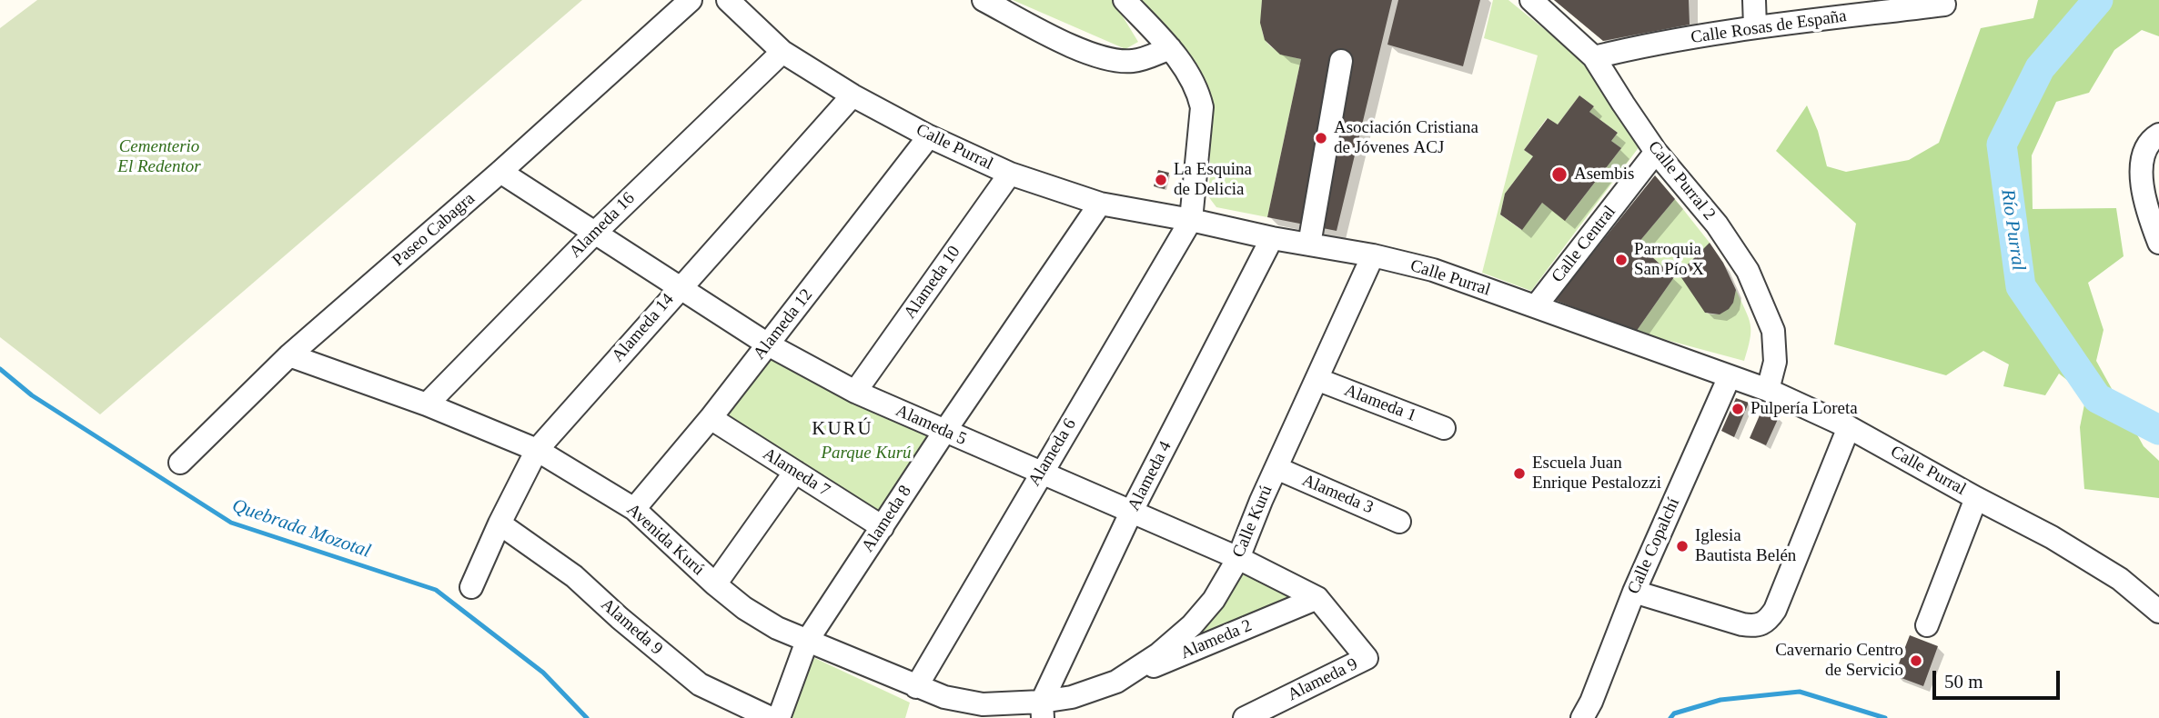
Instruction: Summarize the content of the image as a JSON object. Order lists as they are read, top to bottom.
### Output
{
  "streets": {
    "street": [
      "Calle Rosas de España",
      "Calle Purral",
      "Calle Purral 2",
      "Alameda 16",
      "Paseo Cabagra",
      "Calle Central",
      "Alameda 10",
      "Alameda 12",
      "Alameda 14",
      "Alameda 1",
      "Alameda 5",
      "Alameda 6",
      "Alameda 7",
      "Alameda 4",
      "Alameda 3",
      "Alameda 8",
      "Calle Kurú",
      "Avenida Kurú",
      "Calle Copalchí",
      "Alameda 9",
      "Alameda 2"
    ]
  },
  "crossings": [
    ["Calle Rosas de España", "Calle Purral 2"],
    ["Calle Purral", "Calle Purral 2"],
    ["Calle Purral", "Alameda 16"],
    ["Calle Purral", "Calle Central"],
    ["Calle Purral", "Alameda 10"],
    ["Calle Purral", "Alameda 12"],
    ["Calle Purral", "Alameda 14"],
    ["Calle Purral", "Alameda 6"],
    ["Calle Purral", "Alameda 4"],
    ["Calle Purral", "Alameda 8"],
    ["Calle Purral", "Calle Kurú"],
    ["Calle Purral", "Calle Copalchí"],
    ["Calle Purral 2", "Calle Central"],
    ["Alameda 16", "Alameda 5"],
    ["Alameda 16", "Avenida Kurú"],
    ["Paseo Cabagra", "Alameda 5"],
    ["Paseo Cabagra", "Avenida Kurú"],
    ["Alameda 10", "Alameda 5"],
    ["Alameda 12", "Alameda 5"],
    ["Alameda 12", "Alameda 7"],
    ["Alameda 12", "Avenida Kurú"],
    ["Alameda 14", "Alameda 5"],
    ["Alameda 14", "Avenida Kurú"],
    ["Alameda 14", "Alameda 9"],
    ["Alameda 1", "Calle Kurú"],
    ["Alameda 5", "Alameda 6"],
    ["Alameda 5", "Alameda 4"],
    ["Alameda 5", "Alameda 8"],
    ["Alameda 5", "Calle Kurú"],
    ["Alameda 5", "Alameda 9"],
    ["Alameda 5", "Alameda 2"],
    ["Alameda 6", "Avenida Kurú"],
    ["Alameda 7", "Alameda 8"],
    ["Alameda 4", "Calle Kurú"],
    ["Alameda 4", "Avenida Kurú"],
    ["Alameda 3", "Calle Kurú"],
    ["Alameda 8", "Avenida Kurú"],
    ["Calle Kurú", "Avenida Kurú"],
    ["Calle Kurú", "Alameda 2"]
  ],
  "districts": ["KURÚ"],
  "water": ["Río Purral", "Quebrada Mozotal"],
  "parks": ["Cementerio El Redentor", "Parque Kurú"],
  "places": [
    "Asociación Cristiana de Jóvenes ACJ",
    "Asembis",
    "La Esquina de Delicia",
    "Parroquia San Pío X",
    "Pulpería Loreta",
    "Escuela Juan Enrique Pestalozzi",
    "Iglesia Bautista Belén",
    "Cavernario Centro de Servicio"
  ],
  "scale_bar": "50 m"
}
